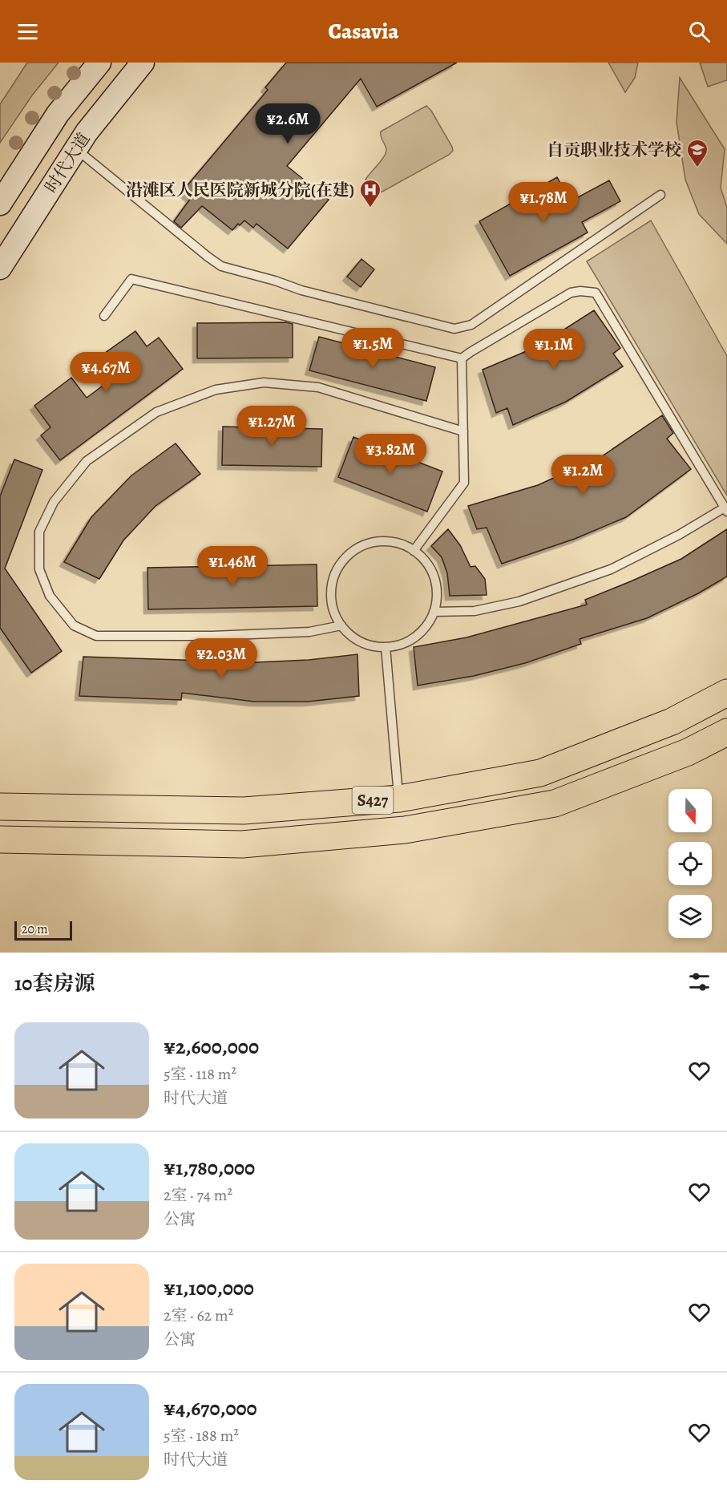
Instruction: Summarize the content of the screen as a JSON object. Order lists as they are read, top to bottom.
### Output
{
  "streets": {
    "main road": ["时代大道", "S427"]
  },
  "places": {
    "school or university": ["自贡职业技术学校"],
    "hospital": ["沿滩区人民医院新城分院(在建)"]
  },
  "scale_bar": "20 m",
  "north": "bottom",
  "page": {
    "header": "Casavia",
    "price": [
      "¥2.6M",
      "¥1.78M",
      "¥1.5M",
      "¥1.1M",
      "¥4.67M",
      "¥1.27M",
      "¥3.82M",
      "¥1.2M",
      "¥1.46M",
      "¥2.03M"
    ],
    "scale": "20 m",
    "heading": "10套房源",
    "list": [
      {
        "name": "¥2,600,000",
        "note": "5室 · 118 m² · 时代大道"
      },
      {
        "name": "¥1,780,000",
        "note": "2室 · 74 m² · 公寓"
      },
      {
        "name": "¥1,100,000",
        "note": "2室 · 62 m² · 公寓"
      },
      {
        "name": "¥4,670,000",
        "note": "5室 · 188 m² · 时代大道"
      }
    ]
  }
}
